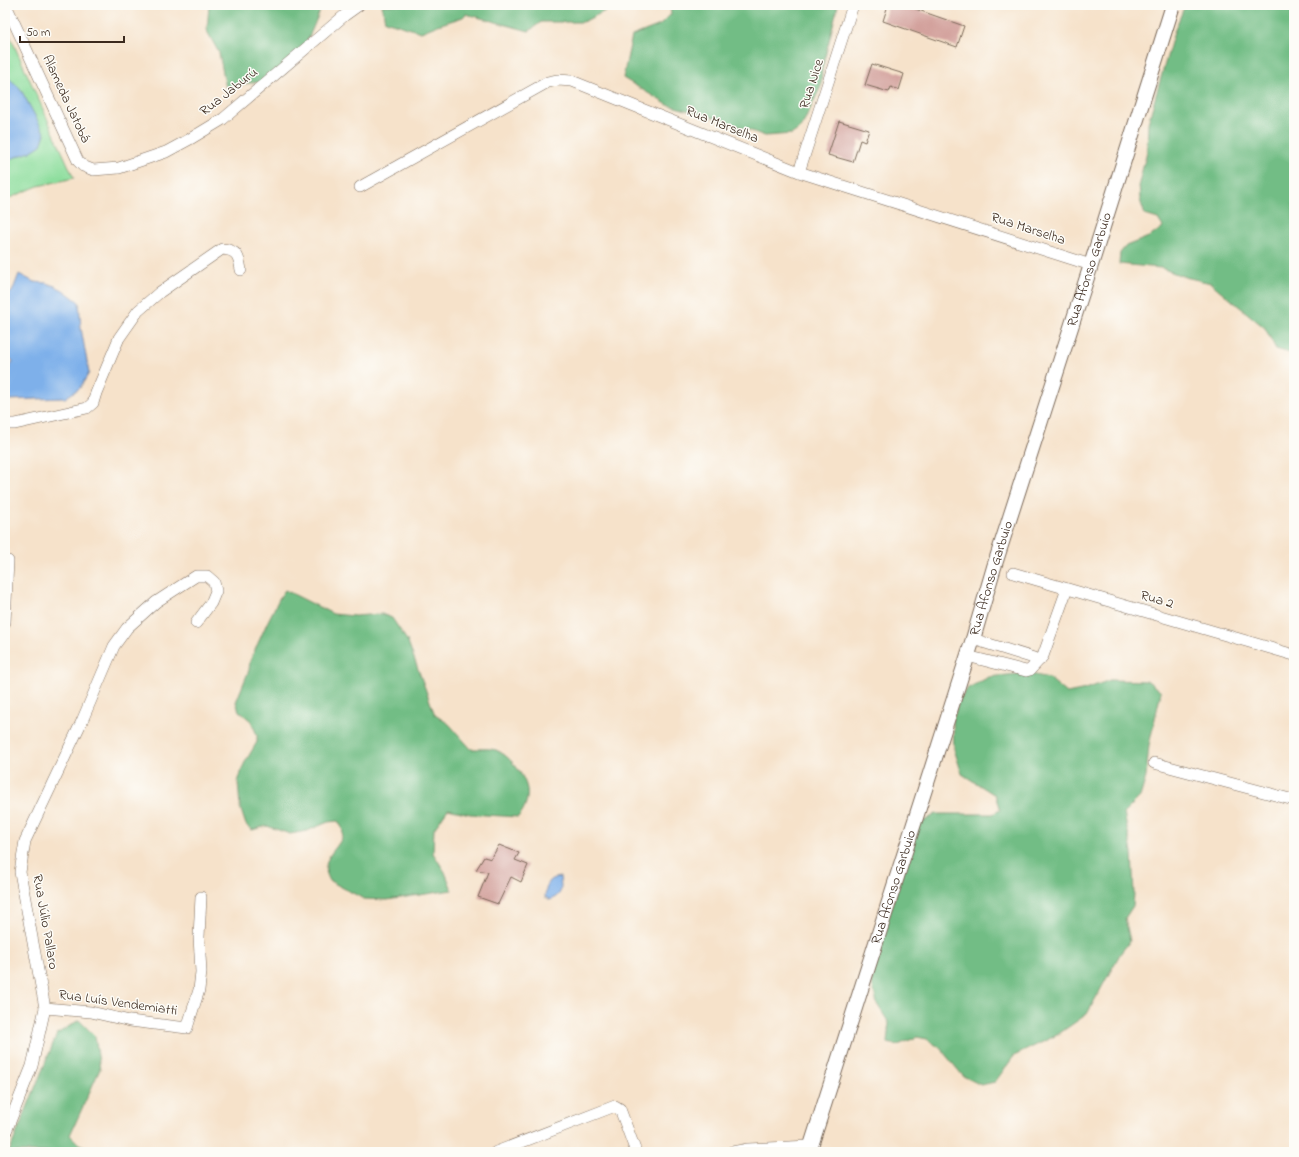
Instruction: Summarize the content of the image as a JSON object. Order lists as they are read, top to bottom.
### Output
{
  "streets": {
    "street": [
      "Rua Nice",
      "Rua Jaburú",
      "Alameda Jatobá",
      "Rua Marselha",
      "Rua Afonso Garbuio",
      "Rua 2",
      "Rua Júlio Pallaro",
      "Rua Luís Vendemiatti"
    ]
  },
  "crossings": [
    ["Rua Nice", "Rua Marselha"],
    ["Rua Jaburú", "Alameda Jatobá"],
    ["Rua Marselha", "Rua Afonso Garbuio"],
    ["Rua Júlio Pallaro", "Rua Luís Vendemiatti"]
  ],
  "scale_bar": "50 m"
}
